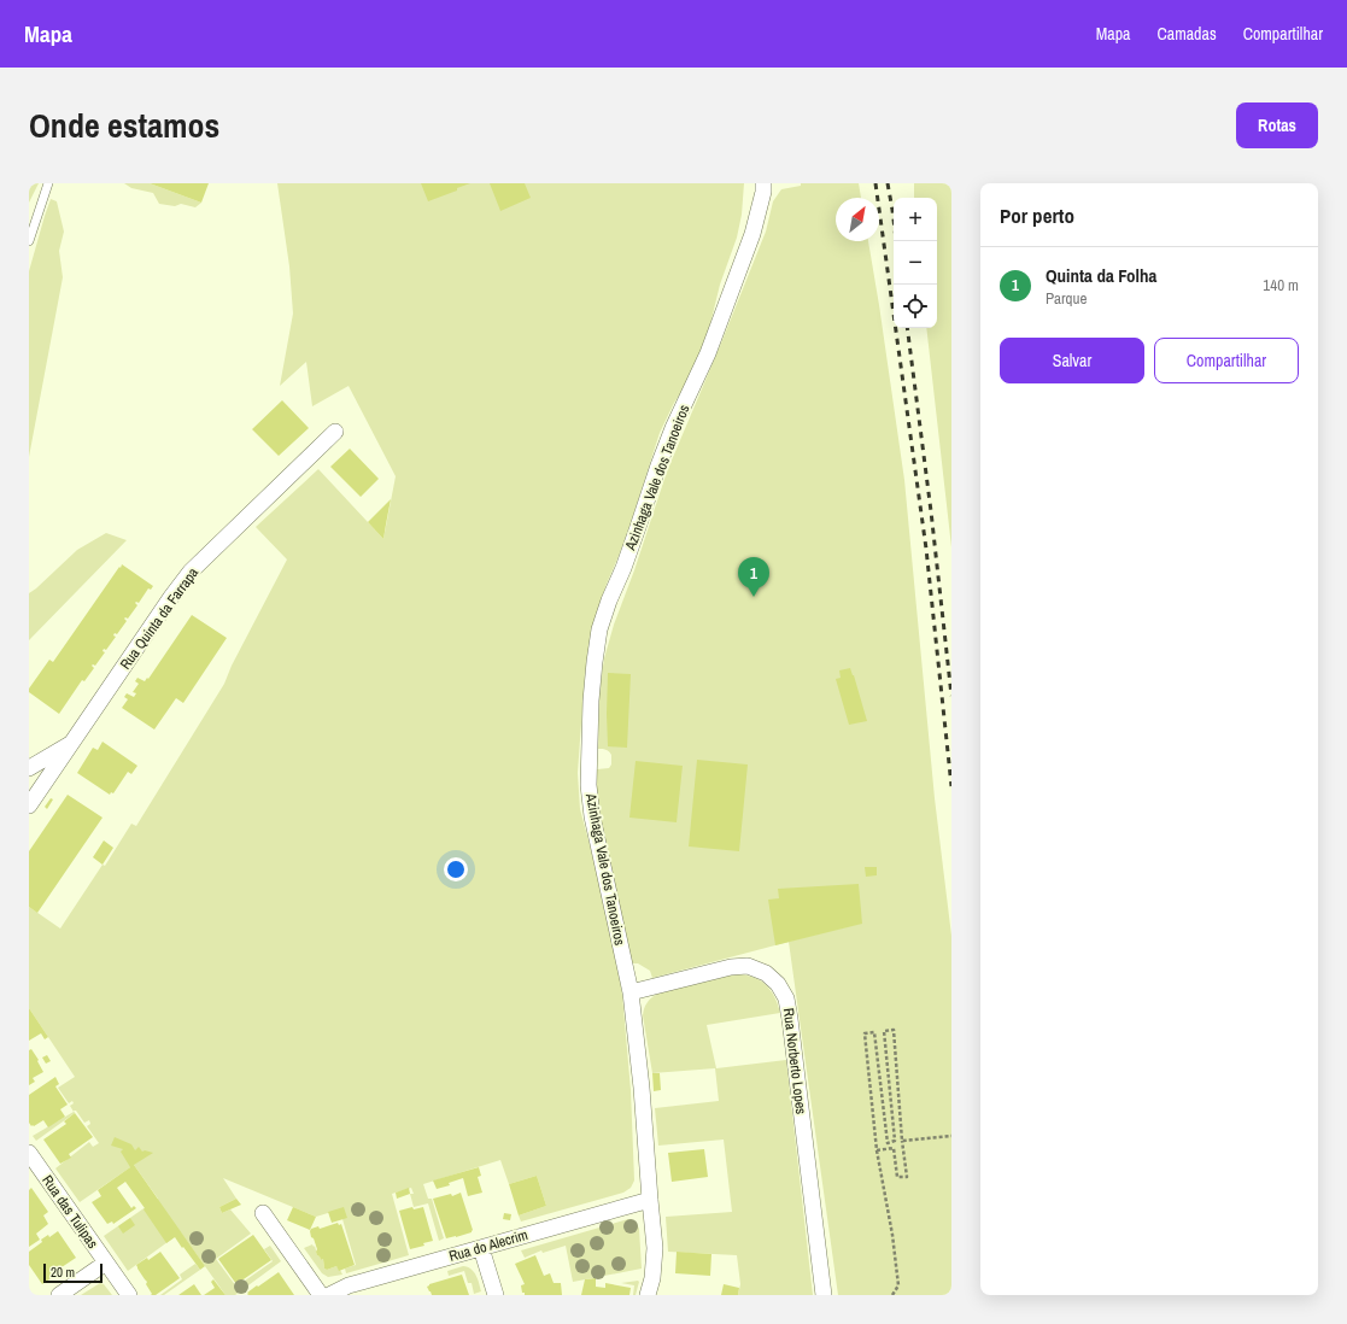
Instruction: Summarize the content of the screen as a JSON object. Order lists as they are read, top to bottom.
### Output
{
  "streets": {
    "street": [
      "Azinhaga Vale dos Tanoeiros",
      "Rua Quinta da Farrapa",
      "Rua Norberto Lopes",
      "Rua das Tulipas",
      "Rua do Alecrim"
    ]
  },
  "crossings": [
    ["Azinhaga Vale dos Tanoeiros", "Rua Norberto Lopes"],
    ["Azinhaga Vale dos Tanoeiros", "Rua do Alecrim"]
  ],
  "scale_bar": "20 m",
  "north": "top right",
  "page": {
    "header": "Mapa",
    "nav": ["Mapa", "Camadas", "Compartilhar"],
    "title": "Onde estamos",
    "buttons": [
      "Rotas",
      ["Salvar", "Compartilhar"]
    ],
    "heading": "Por perto",
    "map_buttons": ["+", "−"],
    "list": [
      {
        "mark": "1",
        "name": "Quinta da Folha",
        "note": "Parque",
        "value": "140 m"
      }
    ],
    "pins": "1",
    "scale": "20 m"
  }
}
